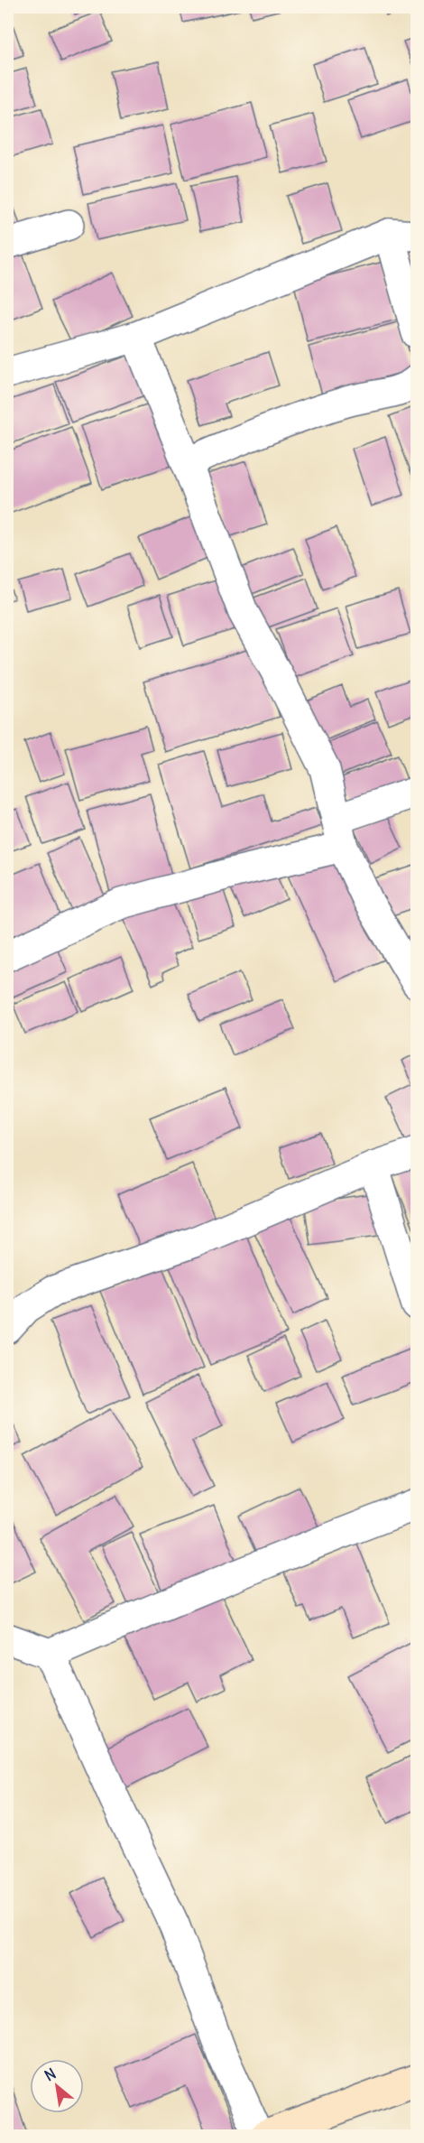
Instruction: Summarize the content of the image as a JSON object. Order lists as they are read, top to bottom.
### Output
{
  "north": "top left"
}
